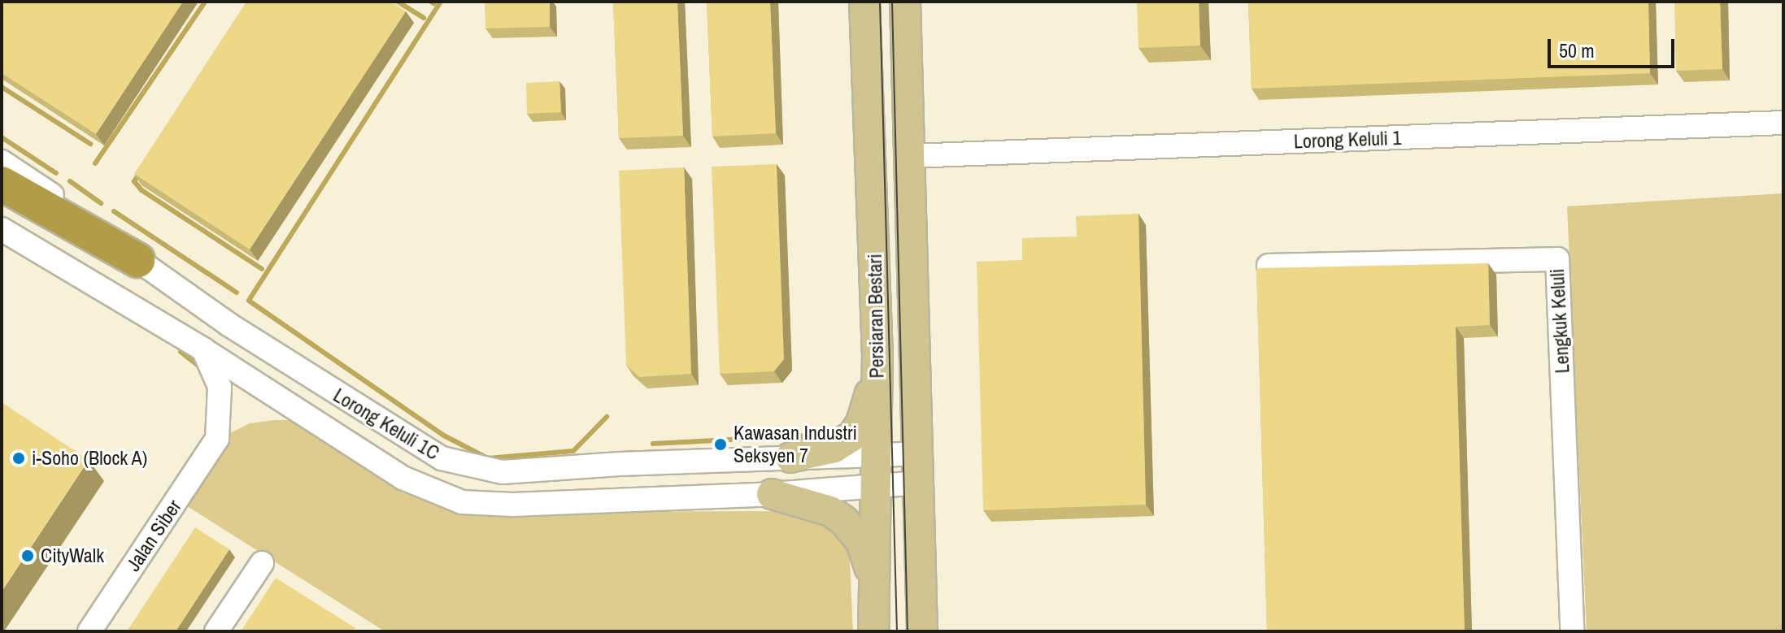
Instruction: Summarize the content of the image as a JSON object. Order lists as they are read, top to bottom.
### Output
{
  "streets": {
    "main road": ["Persiaran Bestari"],
    "street": [
      "Lorong Keluli 1",
      "Lengkuk Keluli",
      "Lorong Keluli 1C",
      "Jalan Siber"
    ]
  },
  "crossings": [
    ["Lorong Keluli 1", "Persiaran Bestari"],
    ["Persiaran Bestari", "Lorong Keluli 1C"],
    ["Lorong Keluli 1C", "Jalan Siber"]
  ],
  "places": ["Kawasan Industri Seksyen 7", "i-Soho (Block A)", "CityWalk"],
  "scale_bar": "50 m"
}
